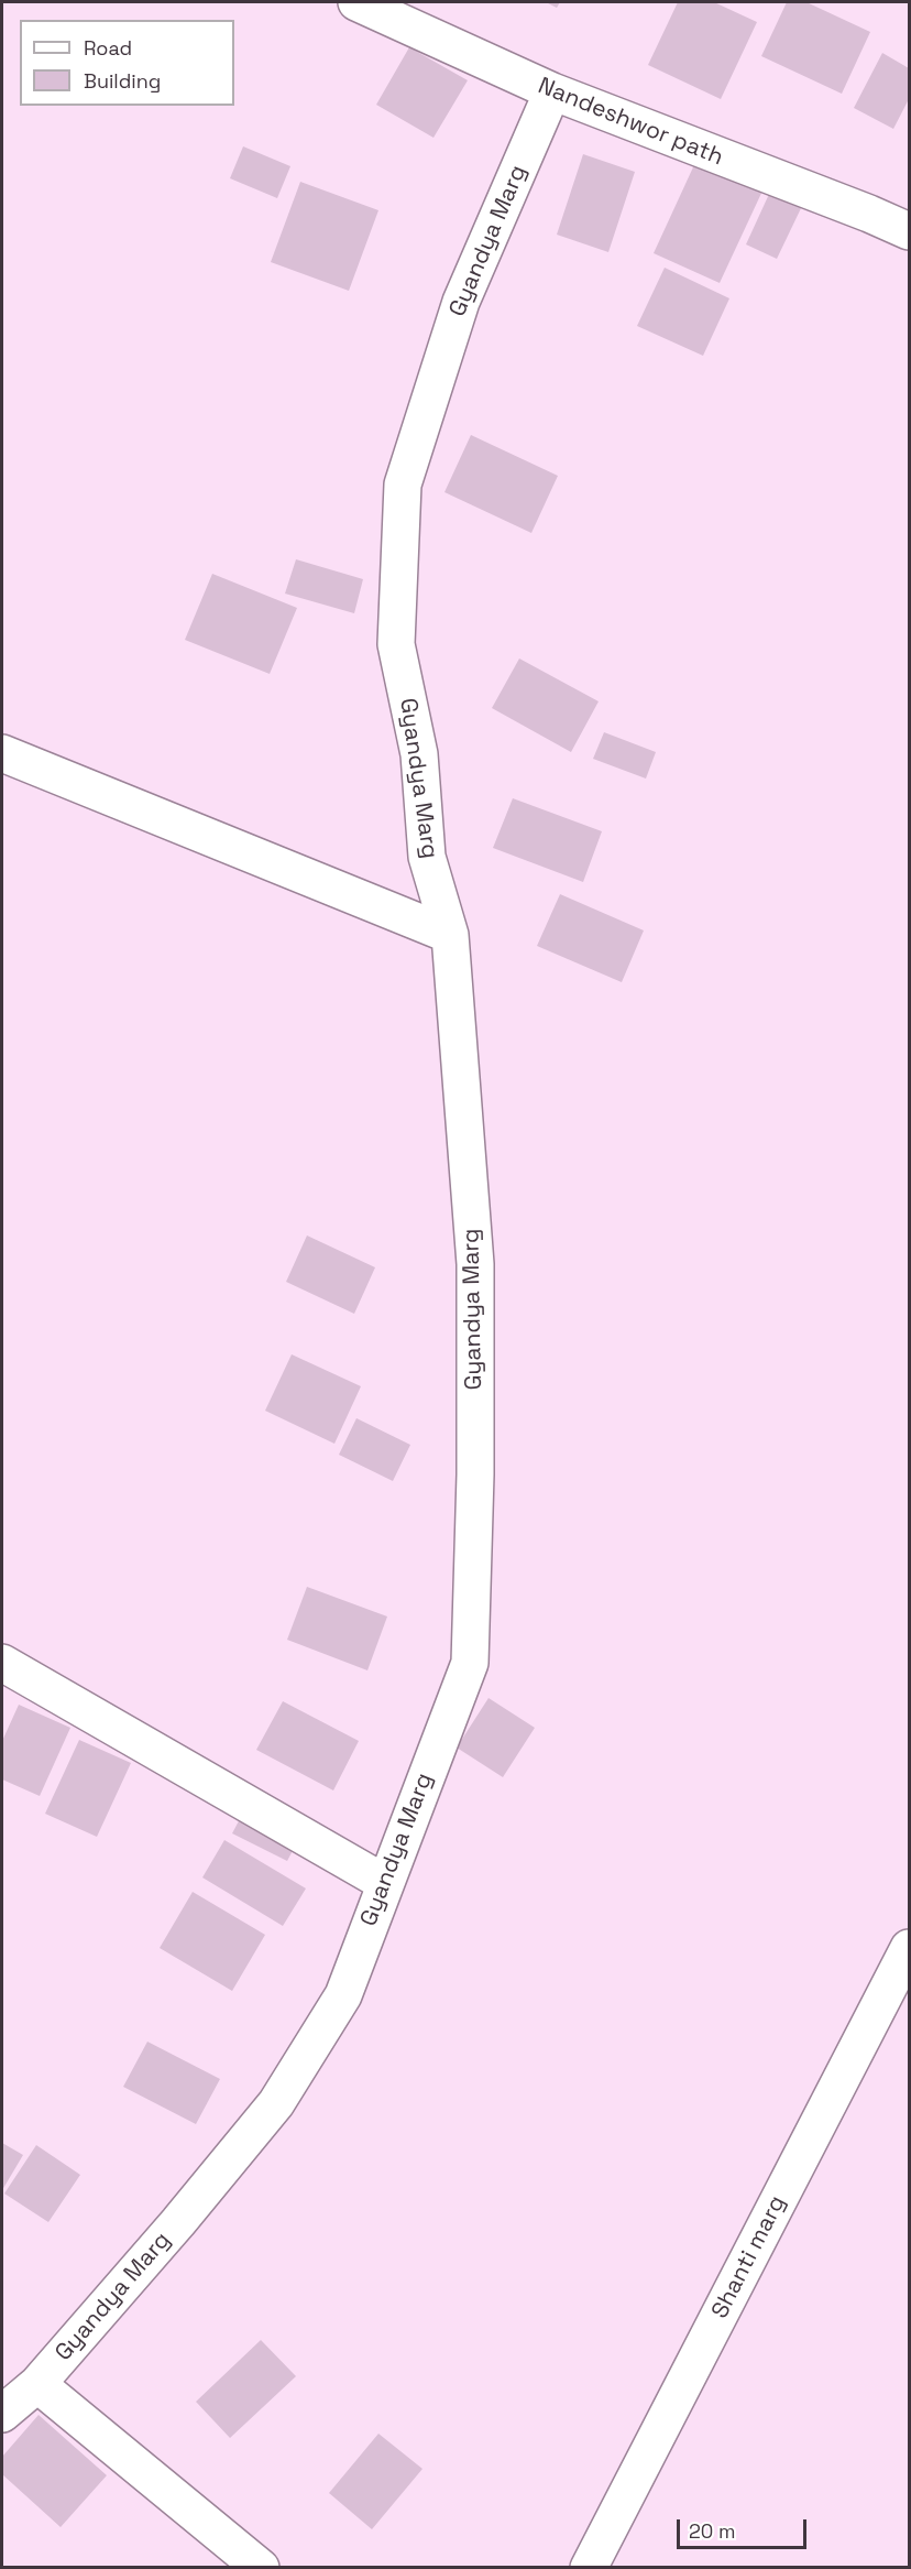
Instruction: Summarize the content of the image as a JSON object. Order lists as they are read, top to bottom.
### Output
{
  "streets": {
    "street": ["Nandeshwor path", "Gyandya Marg", "Shanti marg"]
  },
  "crossings": [
    ["Nandeshwor path", "Gyandya Marg"]
  ],
  "legend": ["Road", "Building"],
  "scale_bar": "20 m"
}
